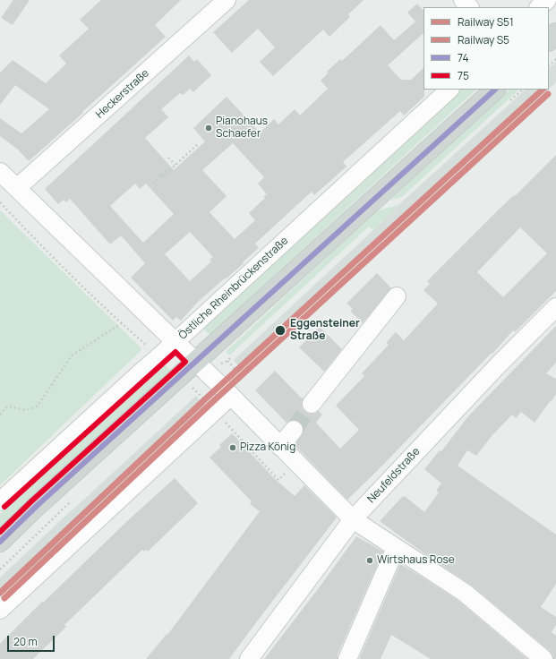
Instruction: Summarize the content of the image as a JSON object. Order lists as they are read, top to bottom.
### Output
{
  "streets": {
    "street": ["Heckerstraße", "Östliche Rheinbrückenstraße", "Neufeldstraße"]
  },
  "places": [
    "Pianohaus Schaefer",
    "Eggensteiner Straße",
    "Pizza König",
    "Wirtshaus Rose"
  ],
  "lines": [
    "rail line S51",
    "transit line 74",
    "rail line S5",
    "transit line 75"
  ],
  "legend": [
    "Railway S51",
    "Railway S5",
    "74",
    "75"
  ],
  "scale_bar": "20 m"
}
